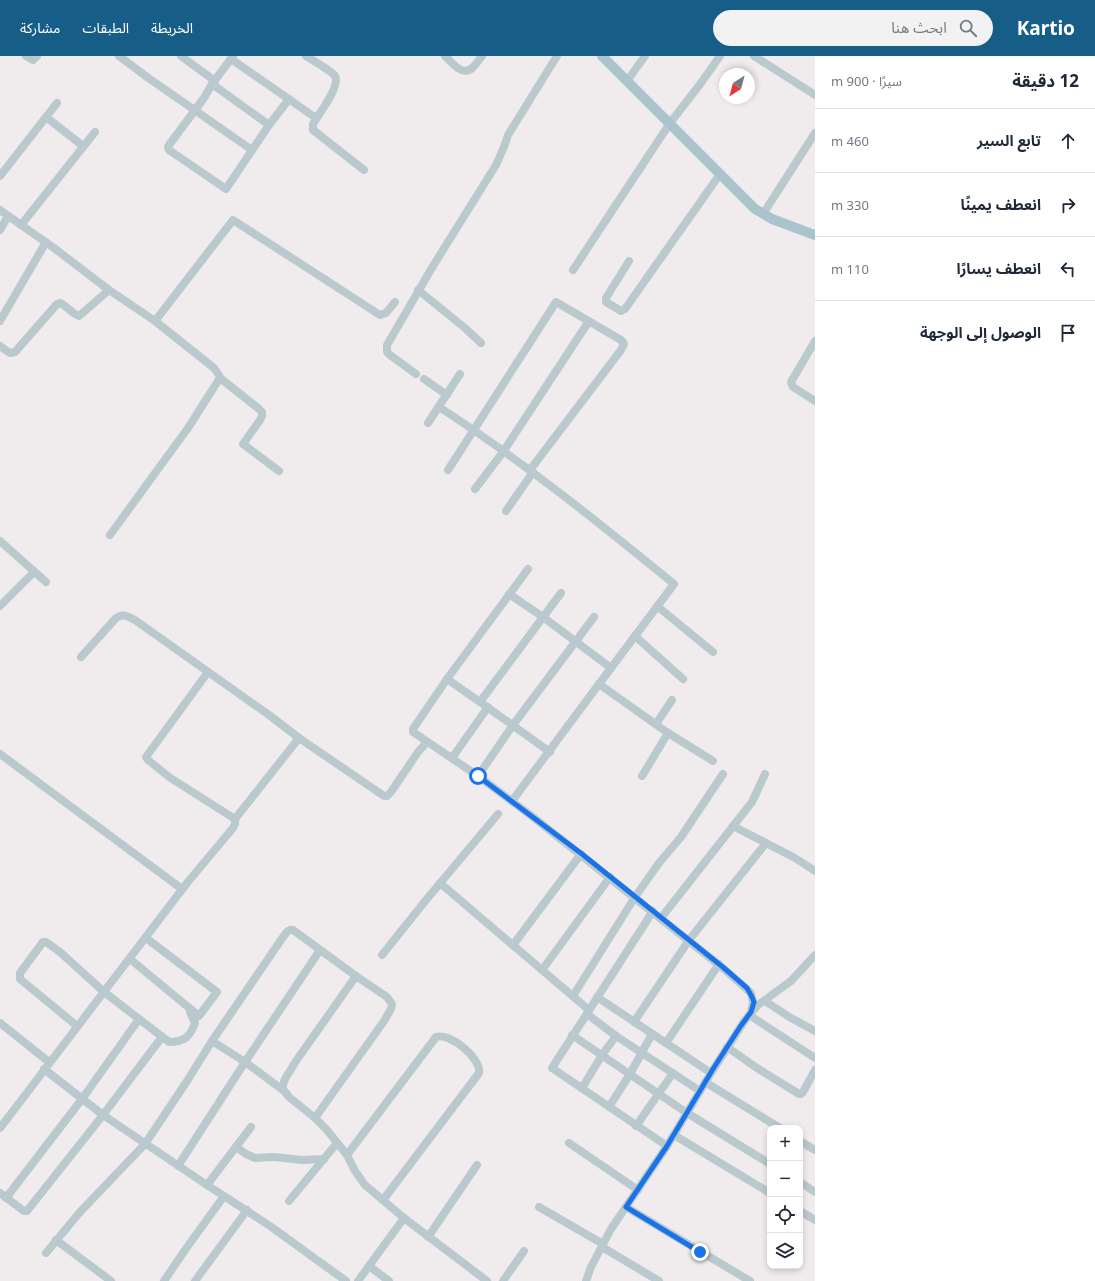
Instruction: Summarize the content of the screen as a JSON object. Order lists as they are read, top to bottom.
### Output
{
  "north": "bottom left",
  "page": {
    "header": "Kartio",
    "search": "ابحث هنا",
    "nav": ["الخريطة", "الطبقات", "مشاركة"],
    "heading": ["12 دقيقة", "سيرًا · 900 m"],
    "list": [
      ["تابع السير", "460 m"],
      ["انعطف يمينًا", "330 m"],
      ["انعطف يسارًا", "110 m"],
      "الوصول إلى الوجهة"
    ],
    "map_buttons": ["+", "−"]
  }
}
